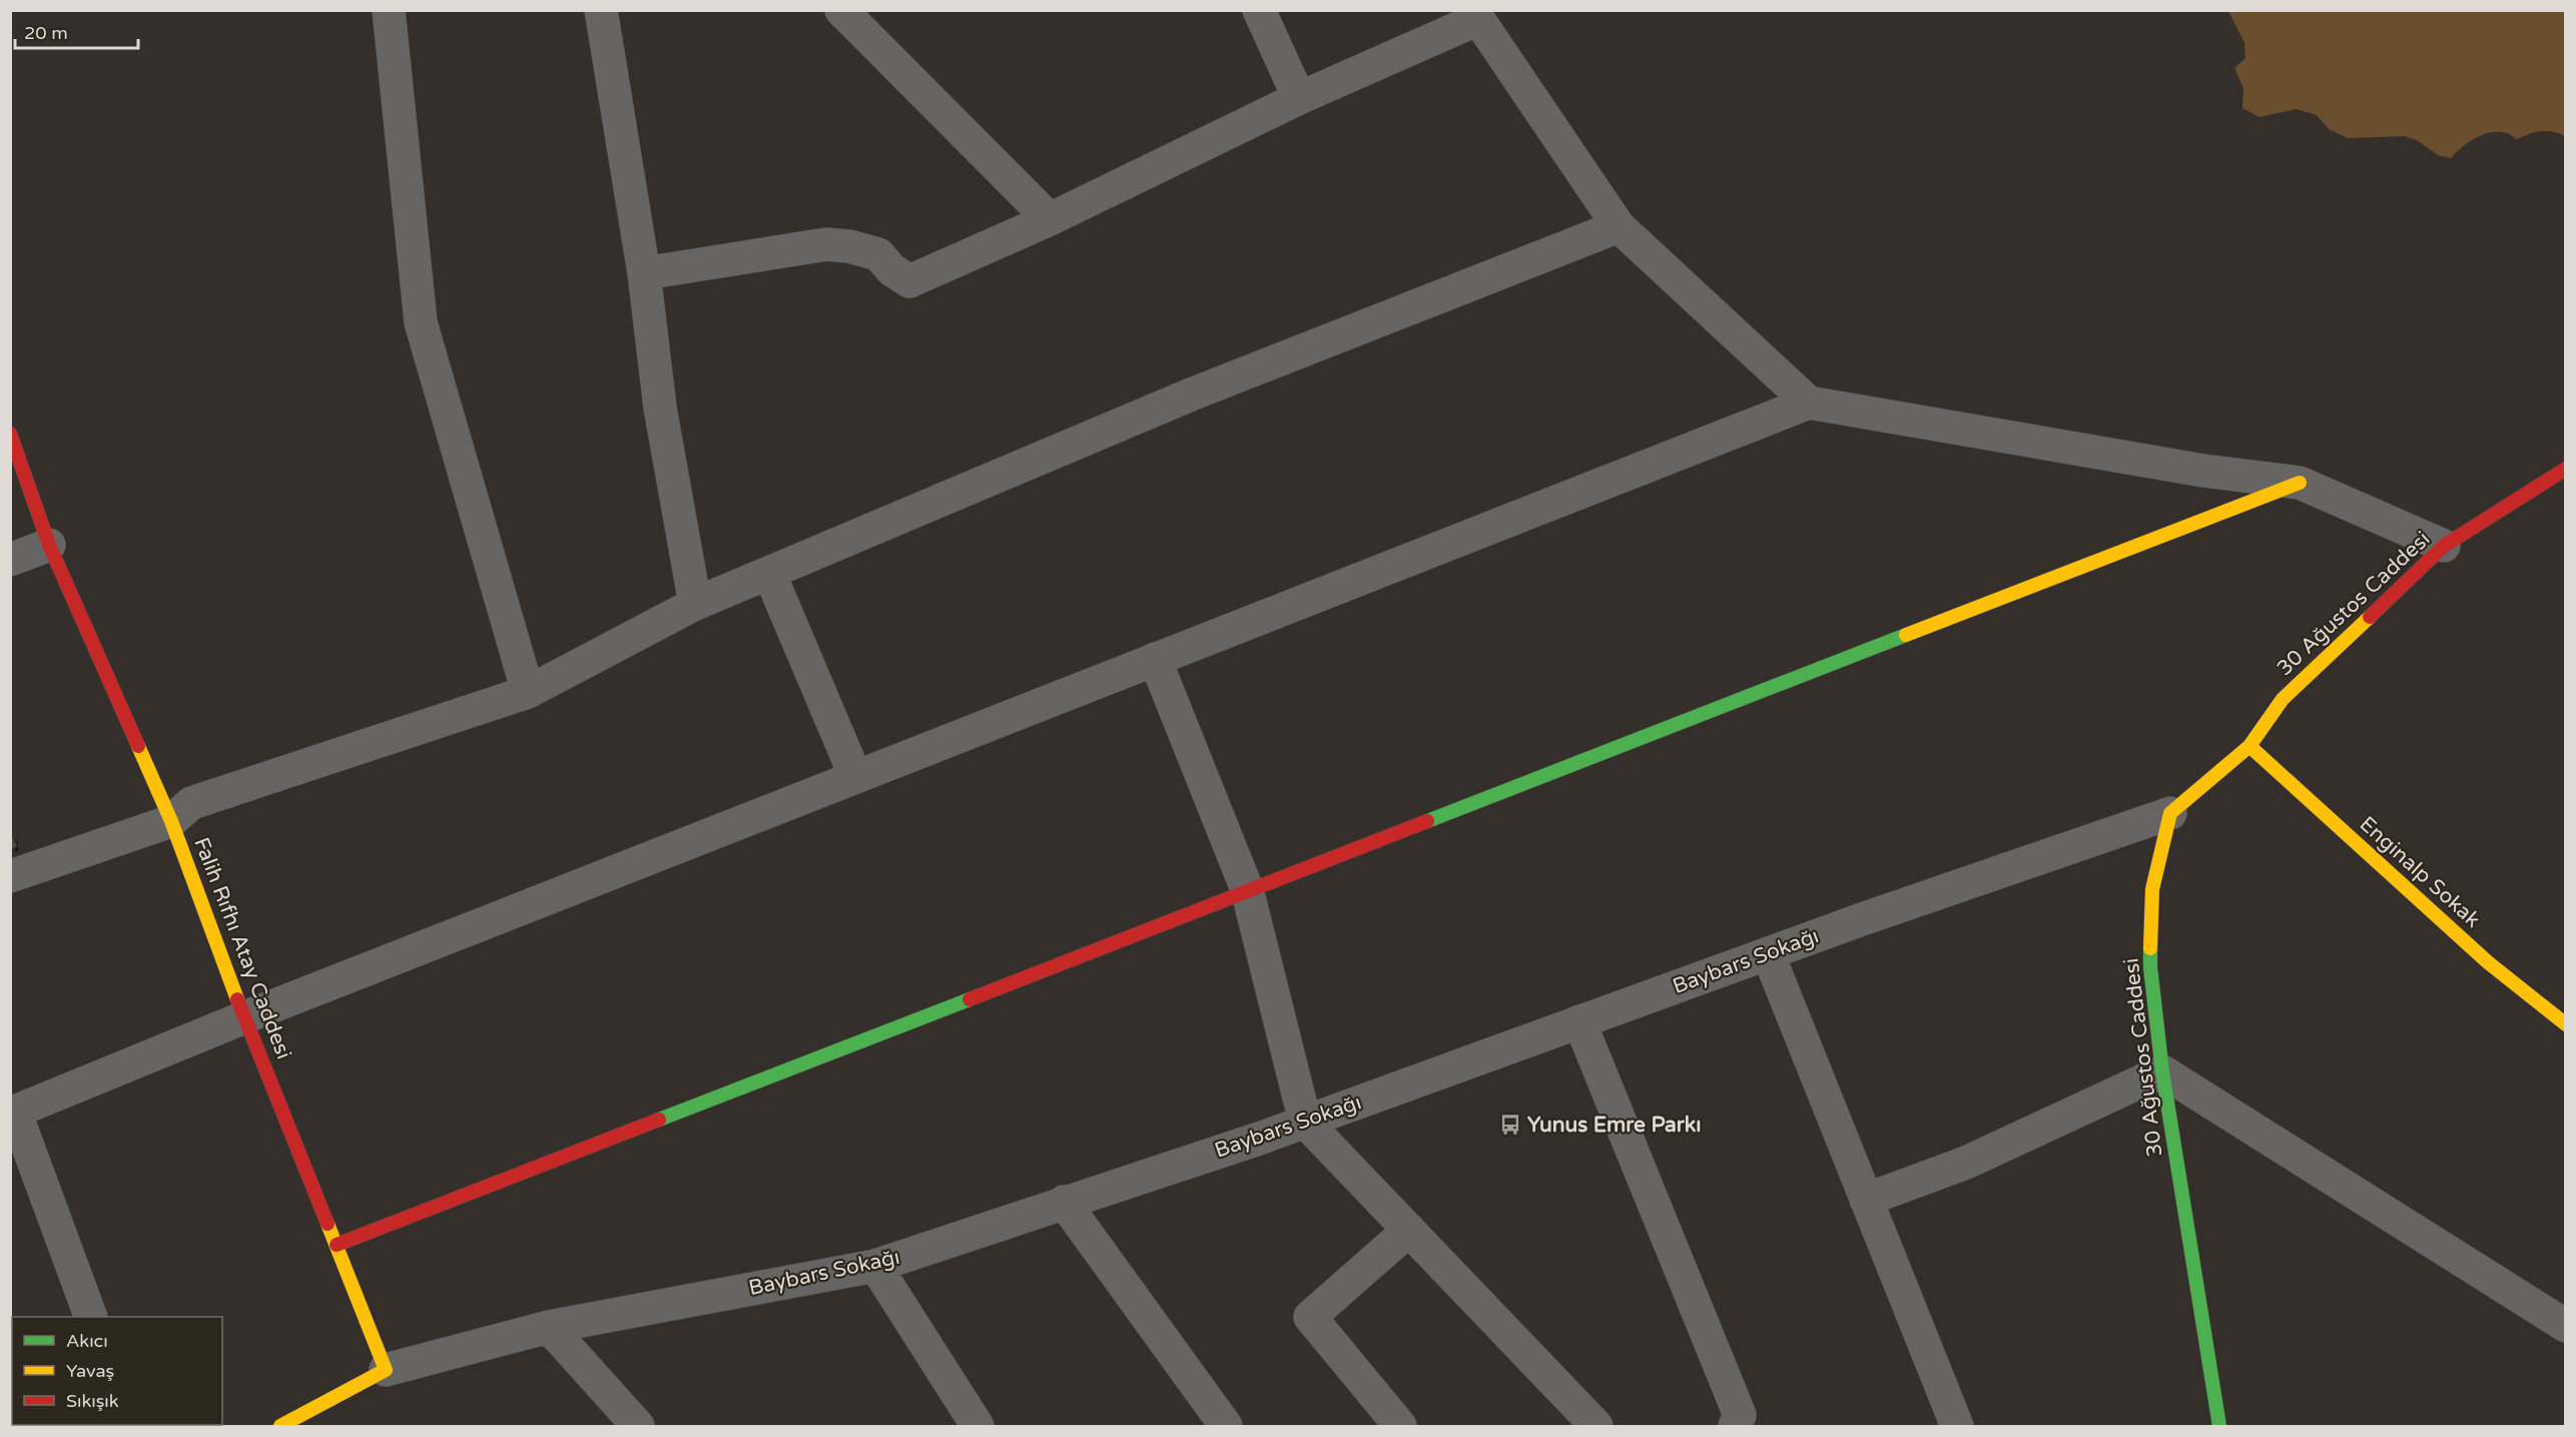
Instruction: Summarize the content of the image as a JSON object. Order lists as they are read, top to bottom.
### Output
{
  "streets": {
    "street": [
      "30 Ağustos Caddesi",
      "Enginalp Sokak",
      "Falih Rıfhı Atay Caddesi",
      "Baybars Sokağı"
    ]
  },
  "crossings": [
    ["30 Ağustos Caddesi", "Enginalp Sokak"],
    ["30 Ağustos Caddesi", "Baybars Sokağı"],
    ["Falih Rıfhı Atay Caddesi", "Baybars Sokağı"]
  ],
  "places": {
    "bus stop": ["Yunus Emre Parkı"]
  },
  "legend": ["Akıcı", "Yavaş", "Sıkışık"],
  "scale_bar": "20 m"
}
